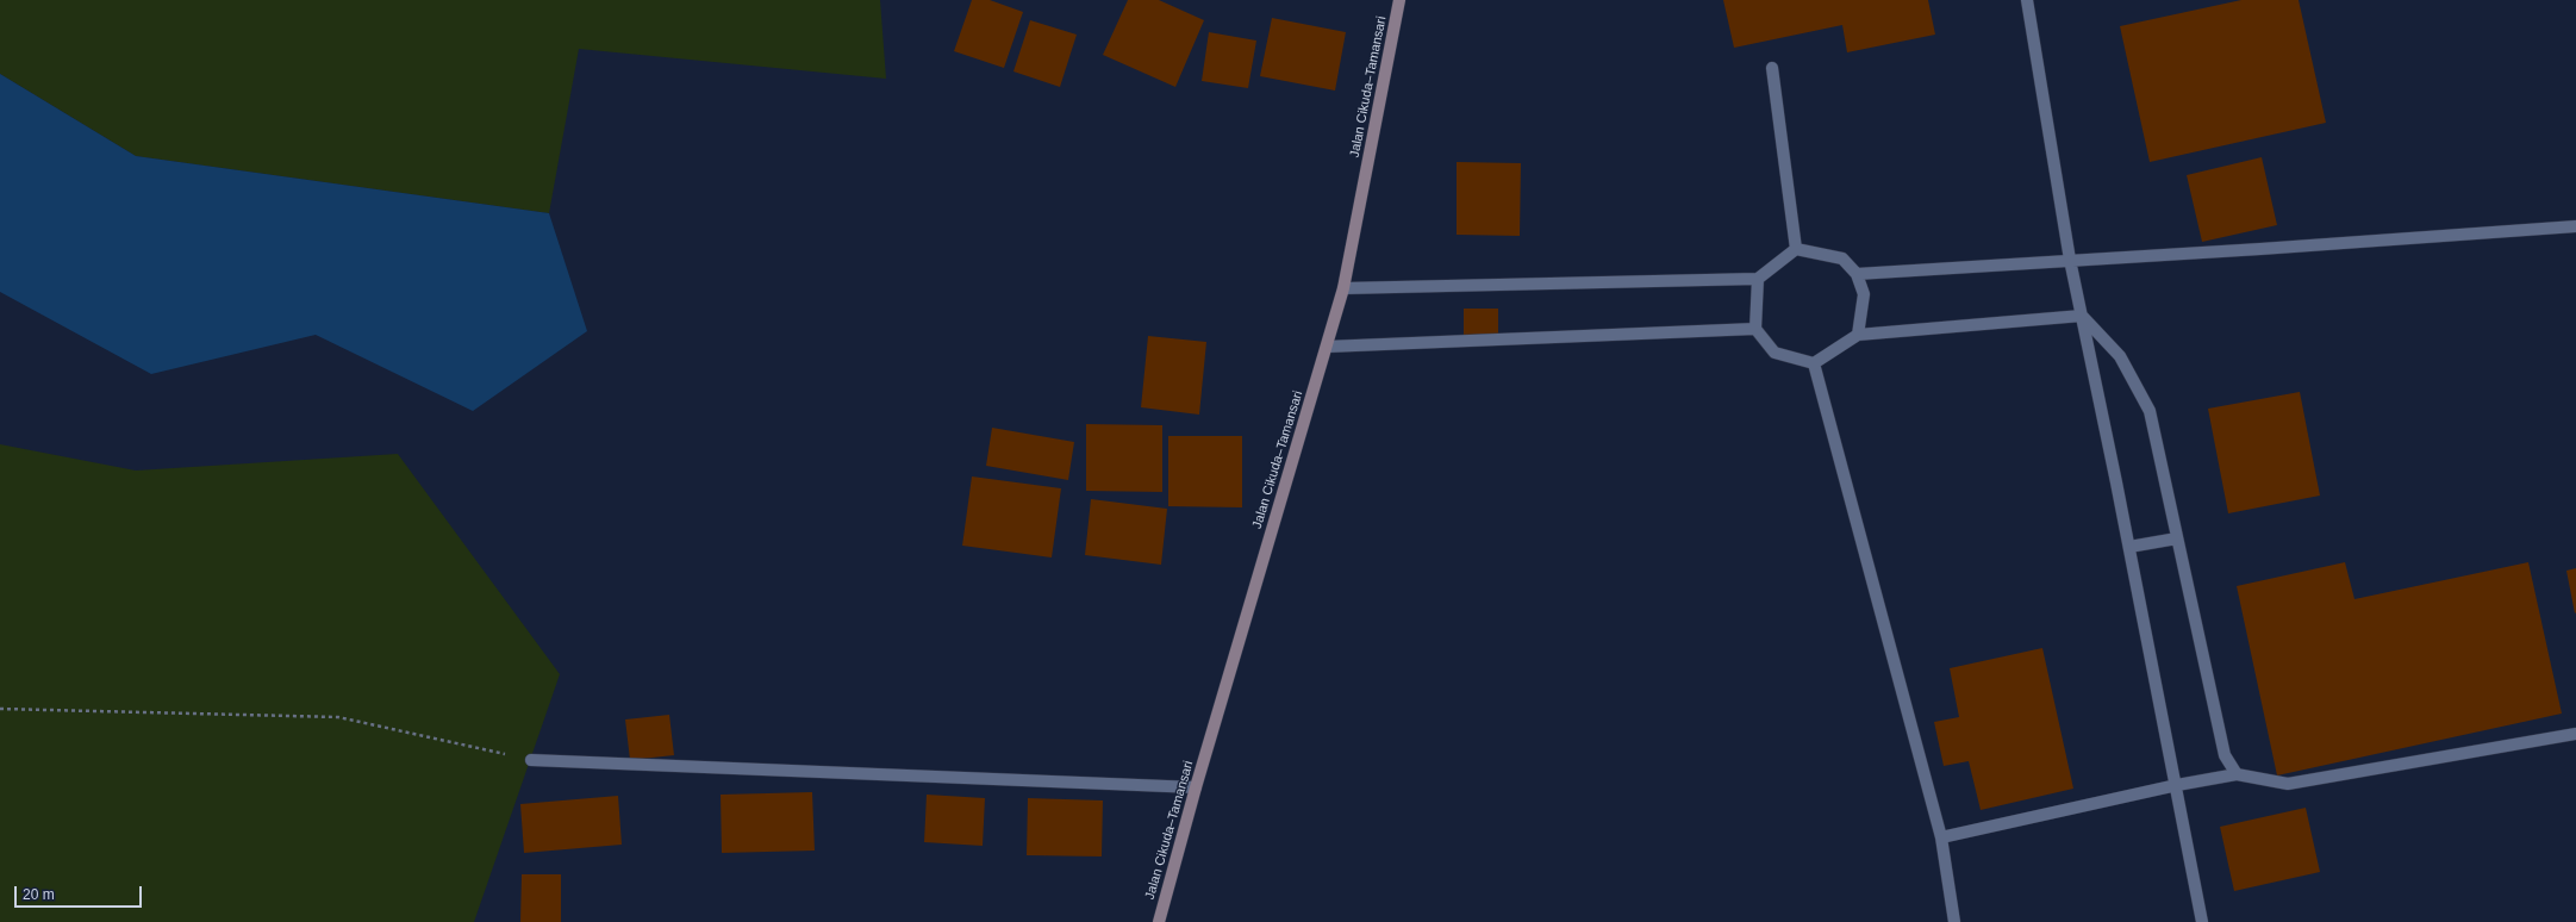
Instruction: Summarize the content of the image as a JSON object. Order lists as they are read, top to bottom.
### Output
{
  "streets": {
    "street": ["Jalan Cikuda–Tamansari"]
  },
  "scale_bar": "20 m"
}
